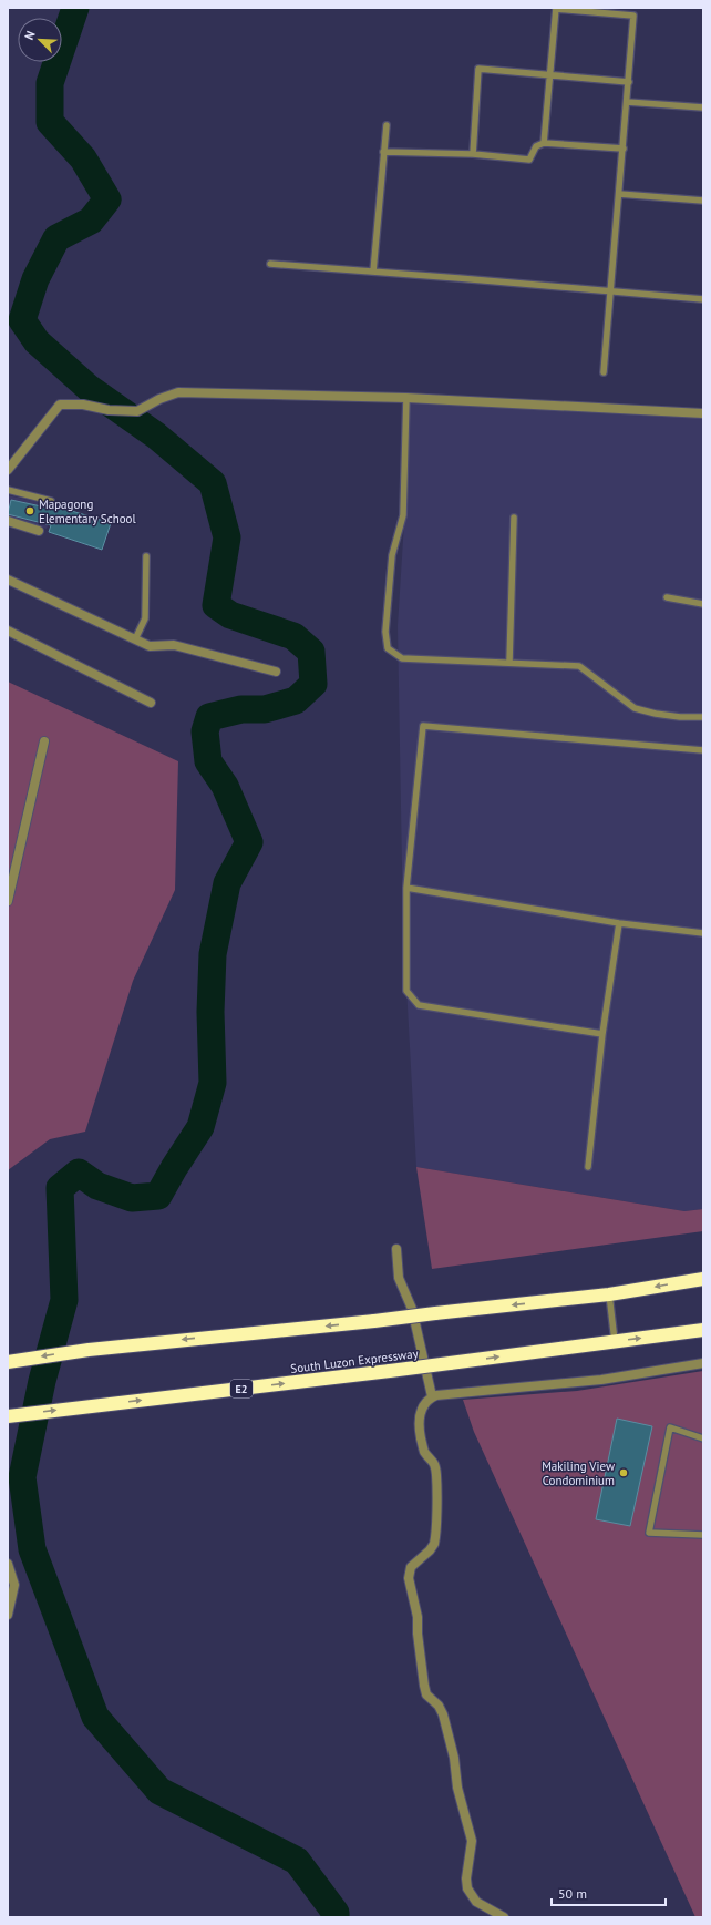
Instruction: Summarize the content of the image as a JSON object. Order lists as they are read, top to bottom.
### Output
{
  "streets": {
    "highway": ["South Luzon Expressway", "E2"]
  },
  "places": ["Mapagong Elementary School", "Makiling View Condominium"],
  "scale_bar": "50 m",
  "north": "top left"
}
